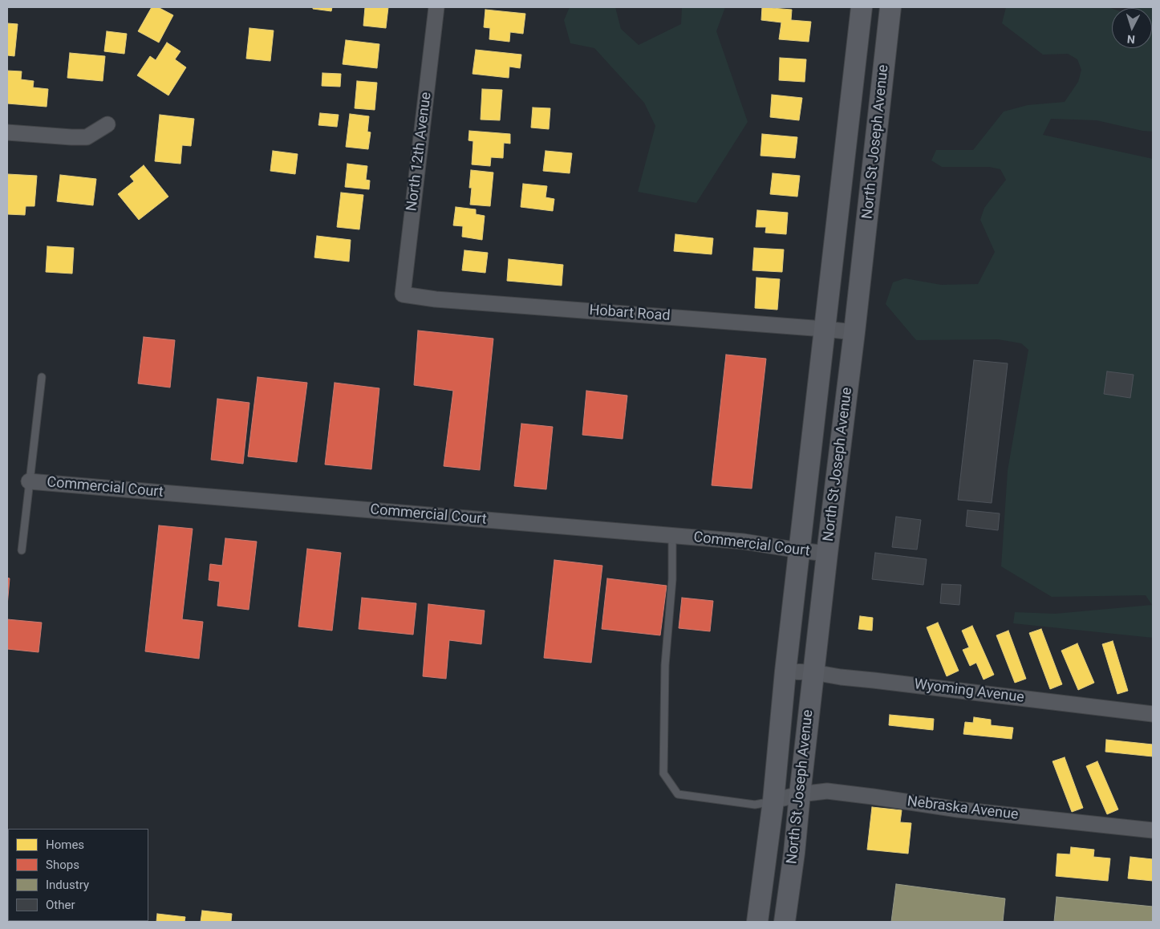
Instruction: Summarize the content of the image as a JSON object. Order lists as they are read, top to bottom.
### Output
{
  "streets": {
    "main road": ["North St Joseph Avenue"],
    "street": [
      "North 12th Avenue",
      "Hobart Road",
      "Commercial Court",
      "Wyoming Avenue",
      "Nebraska Avenue"
    ]
  },
  "crossings": [
    ["North St Joseph Avenue", "Hobart Road"],
    ["North St Joseph Avenue", "Commercial Court"],
    ["North St Joseph Avenue", "Wyoming Avenue"],
    ["North St Joseph Avenue", "Nebraska Avenue"],
    ["North 12th Avenue", "Hobart Road"]
  ],
  "legend": [
    "Homes",
    "Shops",
    "Industry",
    "Other"
  ],
  "north": "bottom"
}
